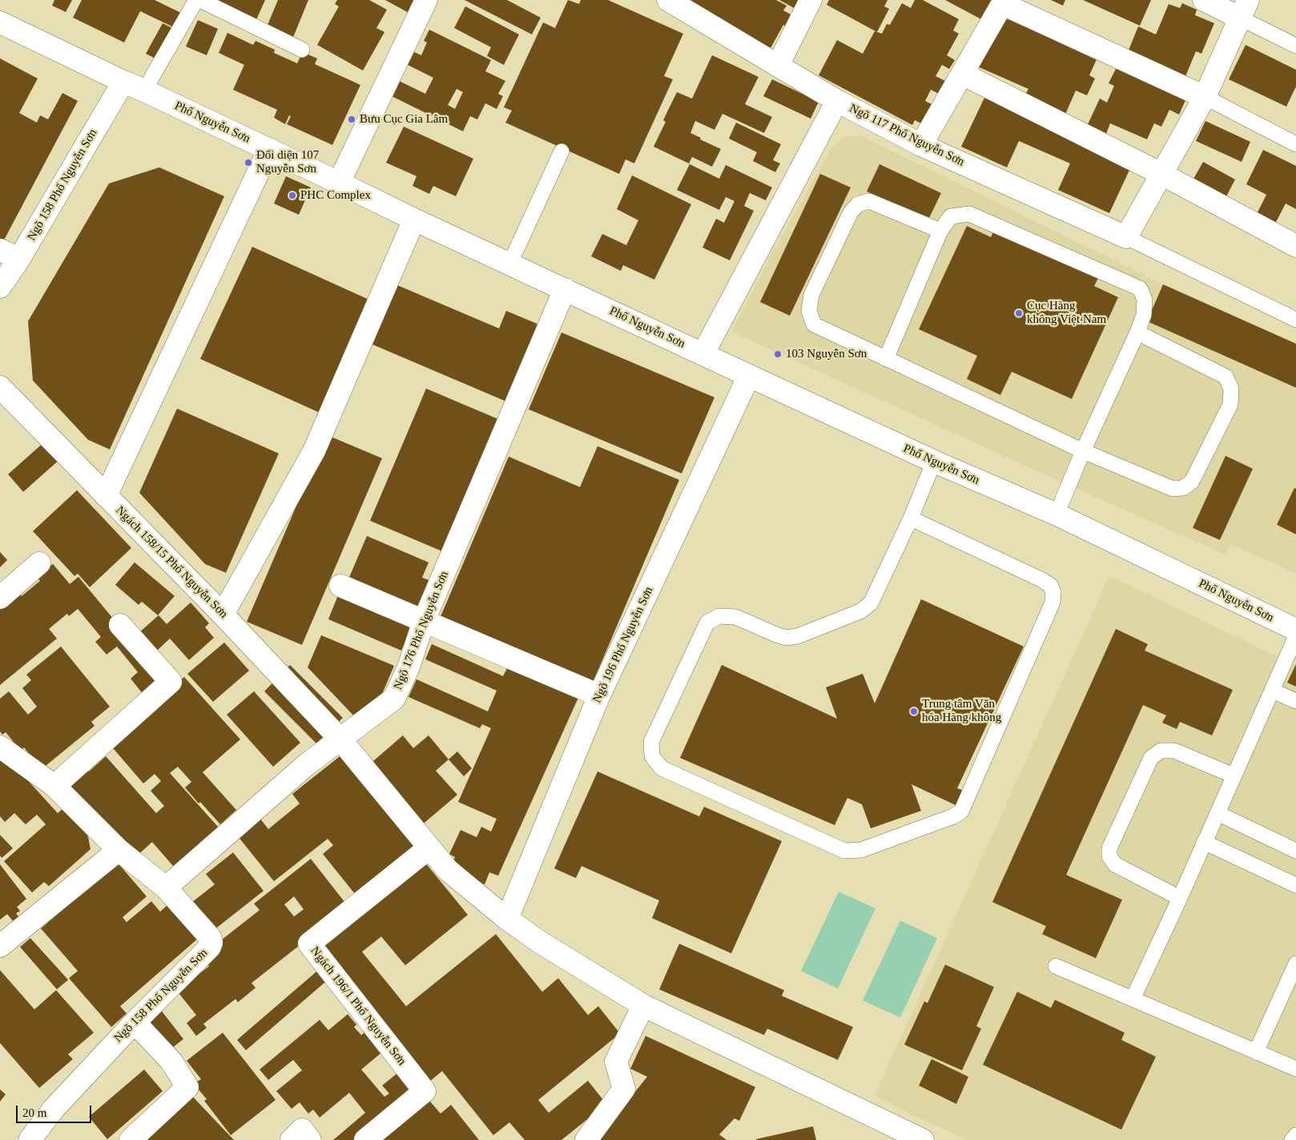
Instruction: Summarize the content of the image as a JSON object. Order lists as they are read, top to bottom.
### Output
{
  "streets": {
    "street": [
      "Phố Nguyễn Sơn",
      "Ngõ 117 Phố Nguyễn Sơn",
      "Ngõ 158 Phố Nguyễn Sơn",
      "Ngách 158/15 Phố Nguyễn Sơn",
      "Ngõ 176 Phố Nguyễn Sơn",
      "Ngõ 196 Phố Nguyễn Sơn",
      "Ngách 196/1 Phố Nguyễn Sơn"
    ]
  },
  "crossings": [
    ["Phố Nguyễn Sơn", "Ngõ 117 Phố Nguyễn Sơn"],
    ["Phố Nguyễn Sơn", "Ngõ 158 Phố Nguyễn Sơn"],
    ["Phố Nguyễn Sơn", "Ngõ 176 Phố Nguyễn Sơn"],
    ["Phố Nguyễn Sơn", "Ngõ 196 Phố Nguyễn Sơn"],
    ["Ngõ 158 Phố Nguyễn Sơn", "Ngõ 176 Phố Nguyễn Sơn"],
    ["Ngách 158/15 Phố Nguyễn Sơn", "Ngõ 176 Phố Nguyễn Sơn"],
    ["Ngách 158/15 Phố Nguyễn Sơn", "Ngõ 196 Phố Nguyễn Sơn"],
    ["Ngách 158/15 Phố Nguyễn Sơn", "Ngách 196/1 Phố Nguyễn Sơn"]
  ],
  "places": [
    "Bưu Cục Gia Lâm",
    "Đối diện 107 Nguyễn Sơn",
    "PHC Complex",
    "Cục Hàng không Việt Nam",
    "103 Nguyễn Sơn",
    "Trung tâm Văn hóa Hàng không"
  ],
  "scale_bar": "20 m"
}
